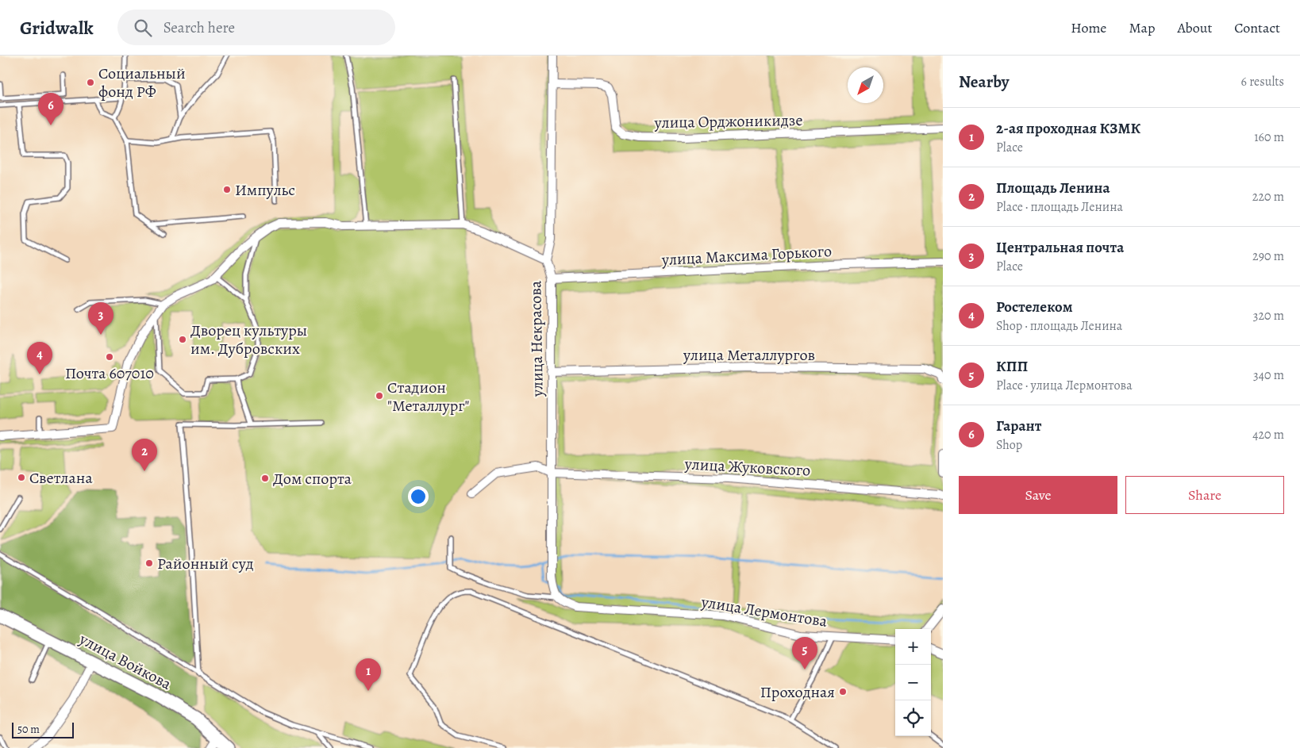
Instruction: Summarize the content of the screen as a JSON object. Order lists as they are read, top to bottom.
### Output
{
  "streets": {
    "street": [
      "улица Орджоникидзе",
      "улица Максима Горького",
      "улица Некрасова",
      "улица Металлургов",
      "улица Жуковского",
      "улица Лермонтова",
      "улица Войкова"
    ]
  },
  "crossings": [
    ["улица Орджоникидзе", "улица Некрасова"],
    ["улица Максима Горького", "улица Некрасова"],
    ["улица Некрасова", "улица Металлургов"],
    ["улица Некрасова", "улица Жуковского"],
    ["улица Некрасова", "улица Лермонтова"]
  ],
  "places": [
    "Социальный фонд РФ",
    "Импульс",
    "Дворец культуры им. Дубровских",
    "Почта 607010",
    "Стадион \"Металлург\"",
    "Светлана",
    "Дом спорта",
    "Районный суд",
    "Проходная"
  ],
  "scale_bar": "50 m",
  "north": "bottom left",
  "page": {
    "header": "Gridwalk",
    "search": "Search here",
    "nav": [
      "Home",
      "Map",
      "About",
      "Contact"
    ],
    "heading": ["Nearby", "6 results"],
    "pins": [
      "6",
      "3",
      "4",
      "2",
      "5",
      "1"
    ],
    "list": [
      {
        "mark": "1",
        "name": "2-ая проходная КЗМК",
        "note": "Place",
        "value": "160 m"
      },
      {
        "mark": "2",
        "name": "Площадь Ленина",
        "note": "Place · площадь Ленина",
        "value": "220 m"
      },
      {
        "mark": "3",
        "name": "Центральная почта",
        "note": "Place",
        "value": "290 m"
      },
      {
        "mark": "4",
        "name": "Ростелеком",
        "note": "Shop · площадь Ленина",
        "value": "320 m"
      },
      {
        "mark": "5",
        "name": "КПП",
        "note": "Place · улица Лермонтова",
        "value": "340 m"
      },
      {
        "mark": "6",
        "name": "Гарант",
        "note": "Shop",
        "value": "420 m"
      }
    ],
    "buttons": ["Save", "Share"],
    "map_buttons": ["+", "−"],
    "scale": "50 m"
  }
}
